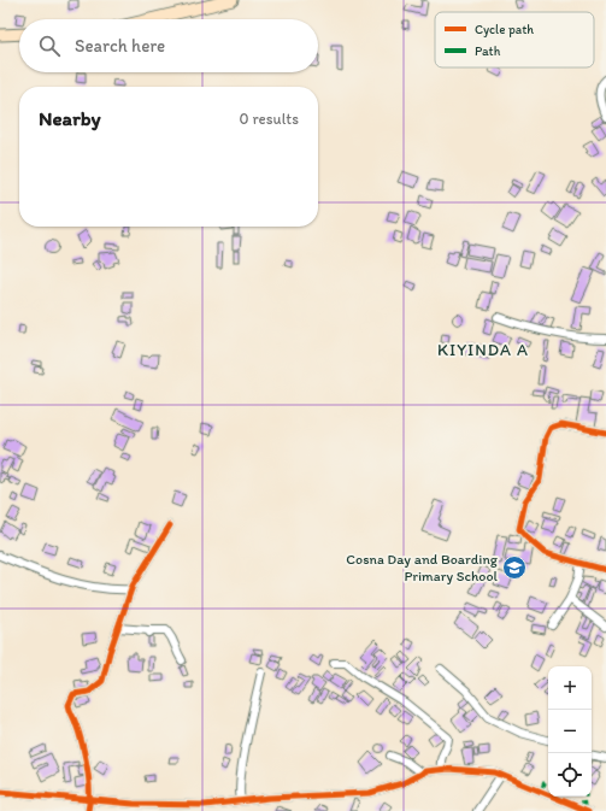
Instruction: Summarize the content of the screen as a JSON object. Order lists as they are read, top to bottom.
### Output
{
  "districts": ["KIYINDA A"],
  "places": {
    "school or university": ["Cosna Day and Boarding Primary School"]
  },
  "legend": ["Cycle path", "Path"],
  "page": {
    "search": "Search here",
    "heading": ["Nearby", "0 results"],
    "map_buttons": ["+", "−"]
  }
}
